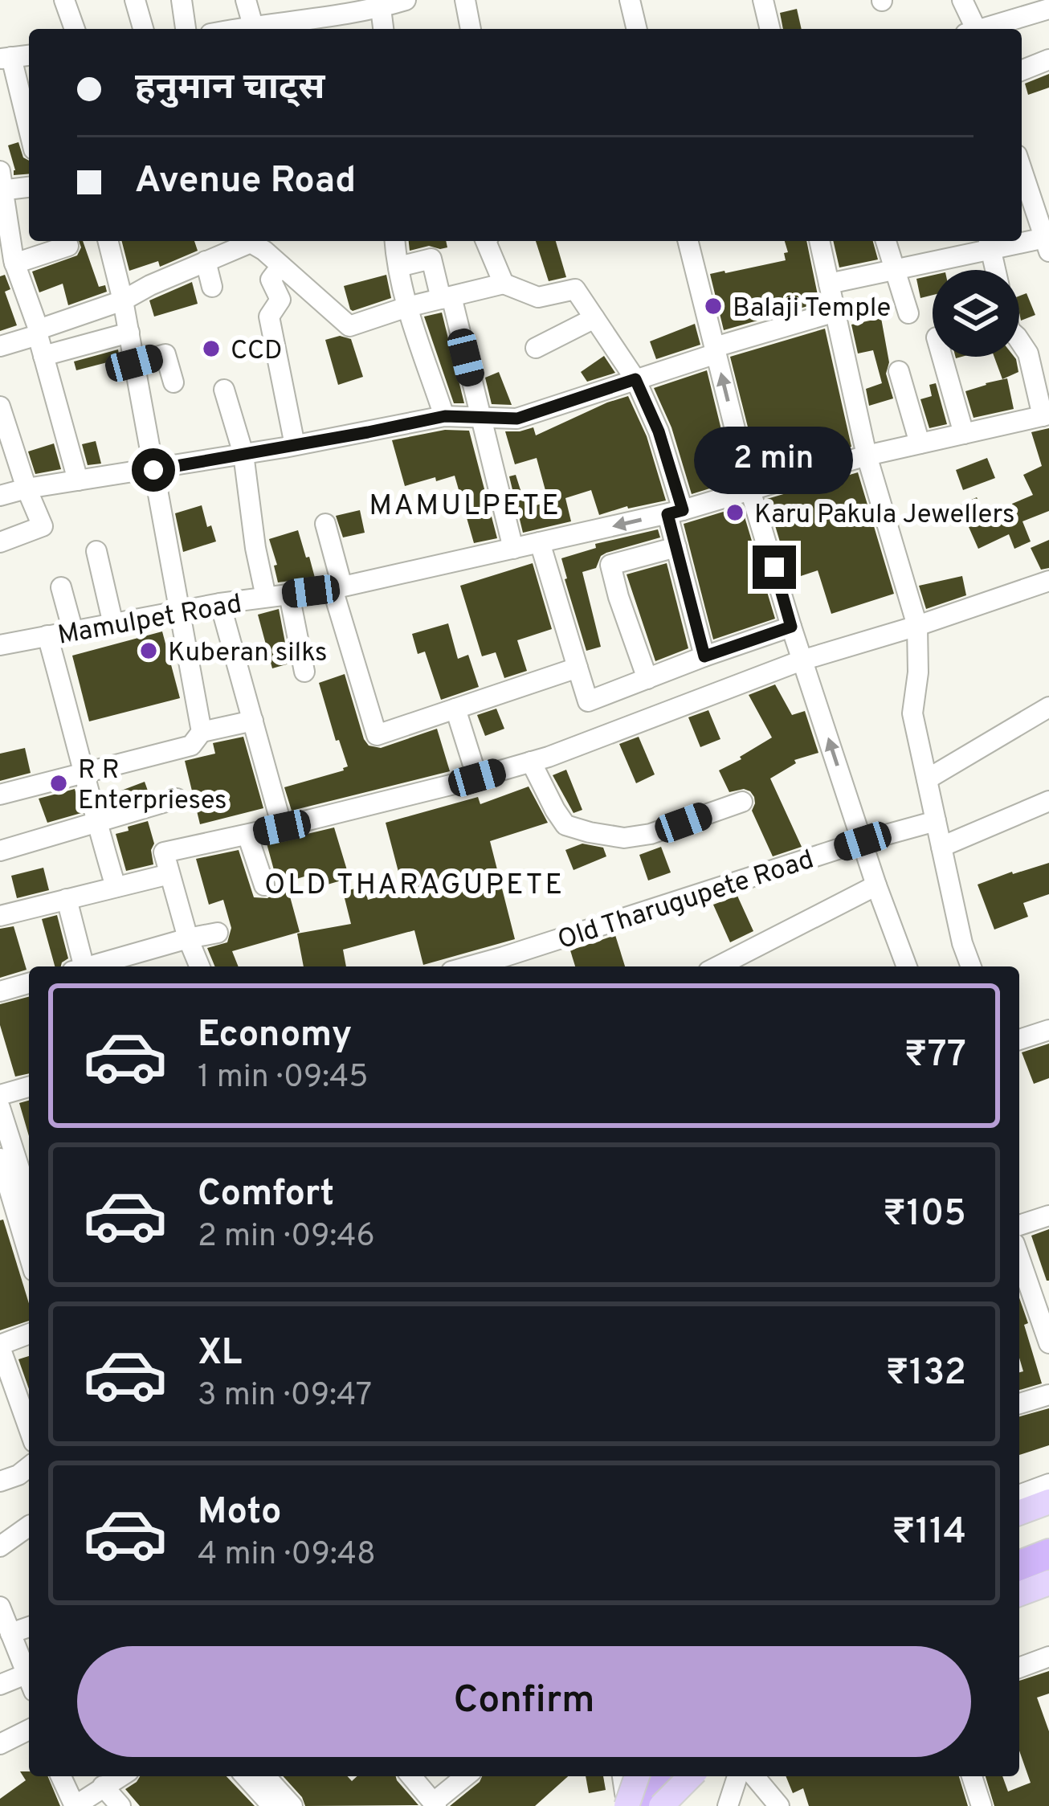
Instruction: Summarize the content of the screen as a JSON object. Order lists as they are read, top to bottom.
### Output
{
  "streets": {
    "street": ["Mamulpet Road", "Old Tharugupete Road"]
  },
  "districts": ["MAMULPETE", "OLD THARAGUPETE"],
  "places": [
    "Balaji Temple",
    "CCD",
    "Karu Pakula Jewellers",
    "Kuberan silks",
    "R R Enterprieses"
  ],
  "page": {
    "banner": ["हनुमान चाट्स", "Avenue Road"],
    "bubble": "2 min",
    "list": [
      {
        "name": "Economy",
        "note": "1 min · 09:45",
        "value": "₹77"
      },
      {
        "name": "Comfort",
        "note": "2 min · 09:46",
        "value": "₹105"
      },
      {
        "name": "XL",
        "note": "3 min · 09:47",
        "value": "₹132"
      },
      {
        "name": "Moto",
        "note": "4 min · 09:48",
        "value": "₹114"
      }
    ],
    "buttons": "Confirm"
  }
}
